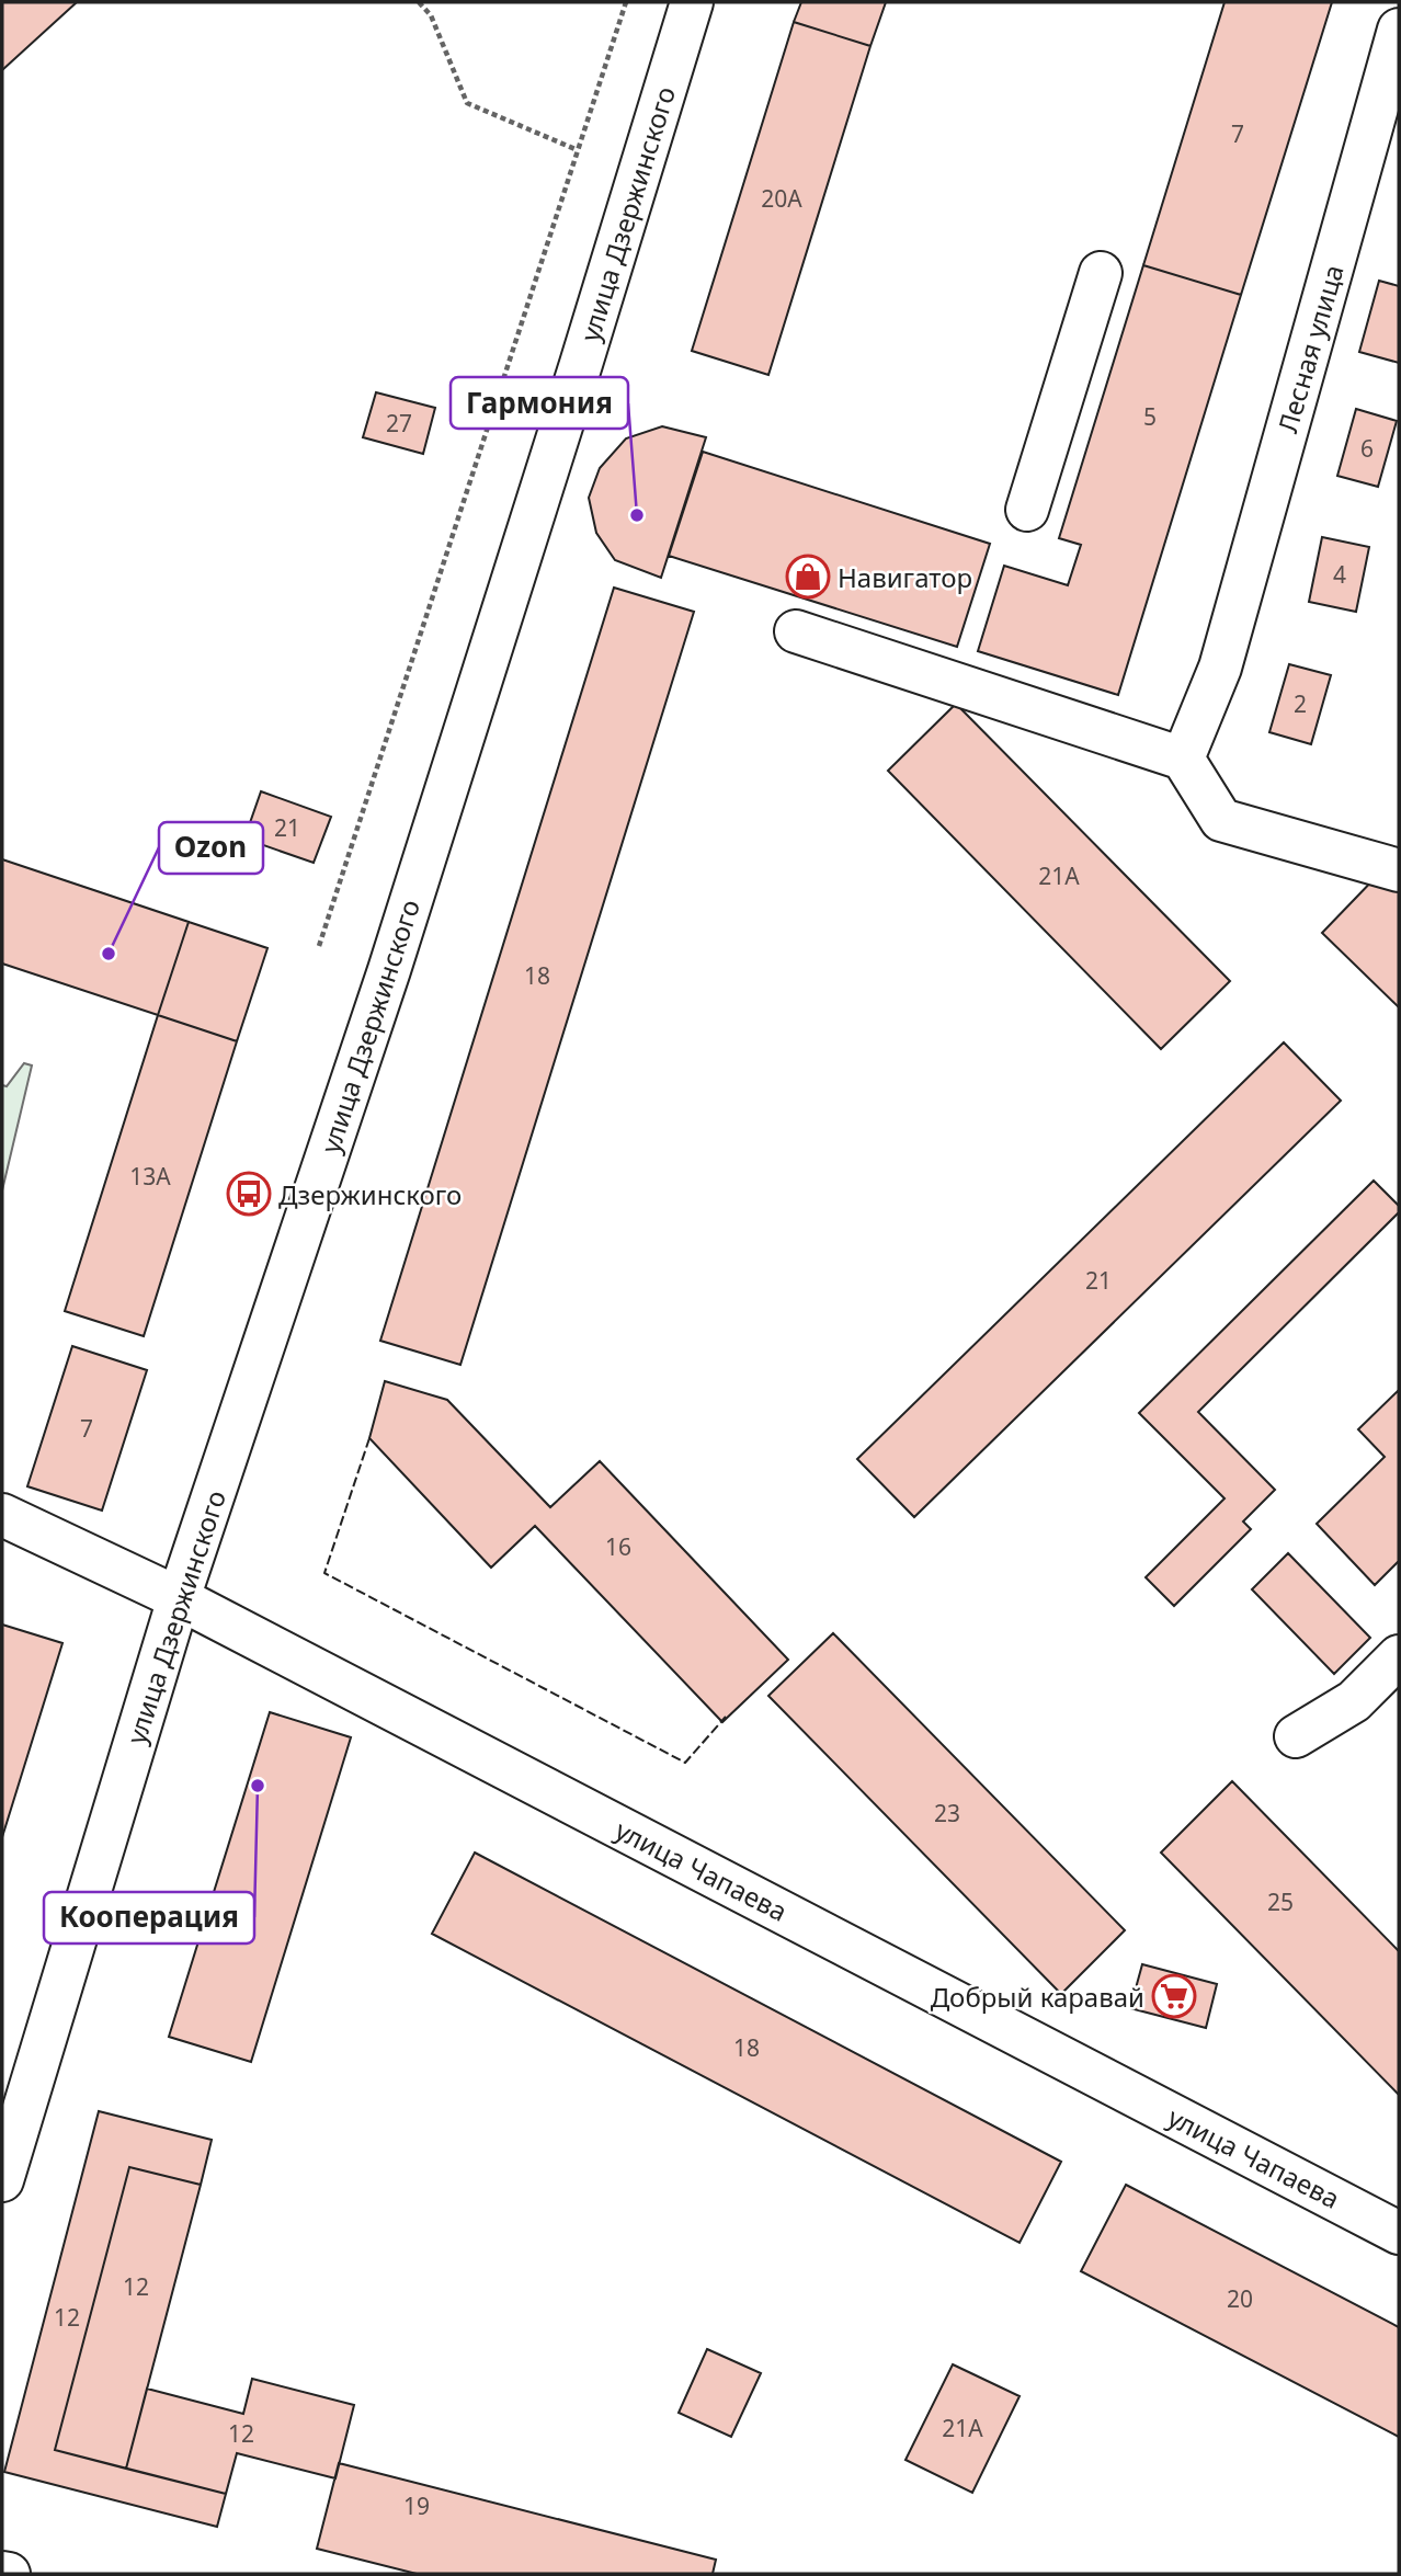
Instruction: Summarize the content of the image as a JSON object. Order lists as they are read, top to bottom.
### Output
{
  "streets": {
    "street": ["улица Дзержинского", "Лесная улица", "улица Чапаева"]
  },
  "crossings": [
    ["улица Дзержинского", "улица Чапаева"]
  ],
  "places": {
    "other": ["Гармония", "Ozon", "Кооперация"],
    "shop": ["Навигатор"],
    "bus stop": ["Дзержинского"],
    "supermarket": ["Добрый каравай"]
  },
  "house_numbers": [
    "7",
    "20А",
    "5",
    "27",
    "6",
    "4",
    "2",
    "21",
    "21А",
    "18",
    "13А",
    "21",
    "7",
    "16",
    "23",
    "25",
    "18",
    "12",
    "20",
    "12",
    "21А",
    "12",
    "19"
  ]
}
